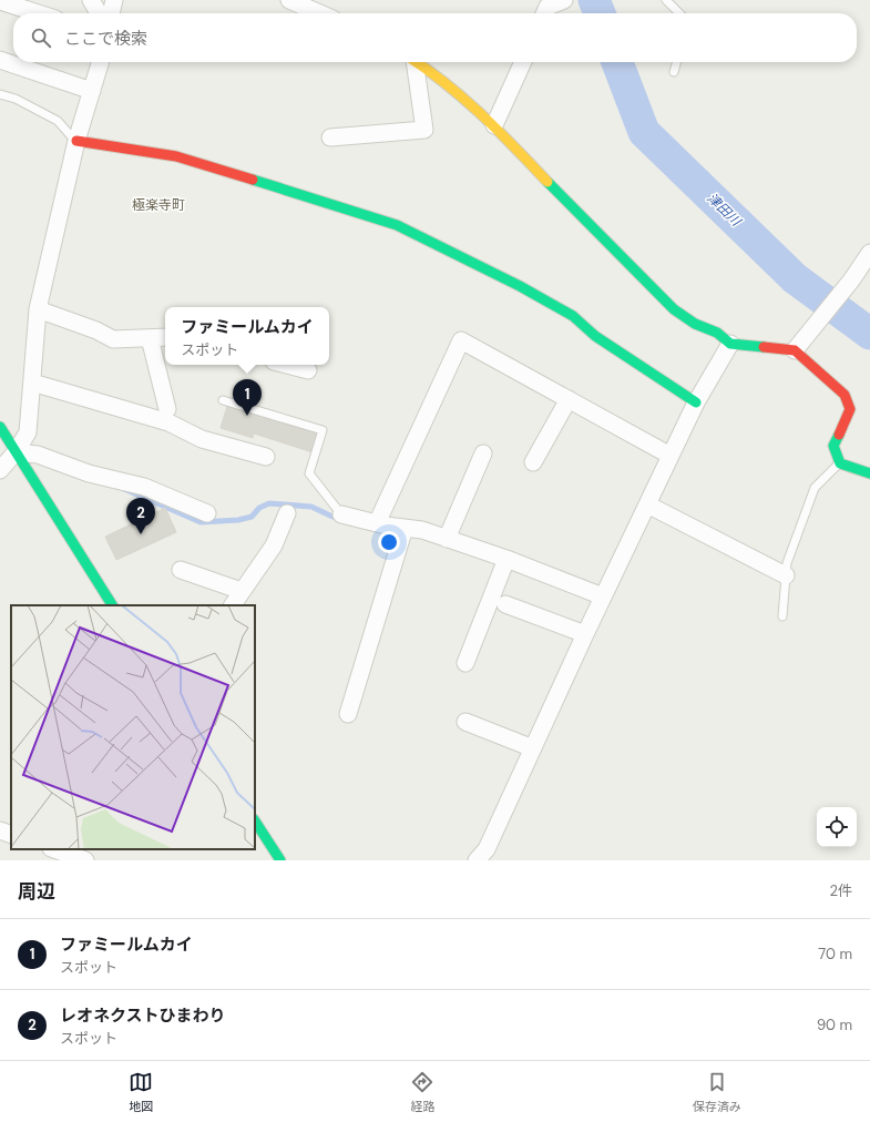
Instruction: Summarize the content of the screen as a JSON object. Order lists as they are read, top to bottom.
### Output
{
  "districts": ["極楽寺町"],
  "water": ["津田川"],
  "page": {
    "search": "ここで検索",
    "popup": ["ファミールムカイ", "スポット"],
    "pins": ["1", "2"],
    "heading": ["周辺", "2件"],
    "list": [
      {
        "mark": "1",
        "name": "ファミールムカイ",
        "note": "スポット",
        "value": "70 m"
      },
      {
        "mark": "2",
        "name": "レオネクストひまわり",
        "note": "スポット",
        "value": "90 m"
      }
    ],
    "nav": ["地図", "経路", "保存済み"]
  }
}
